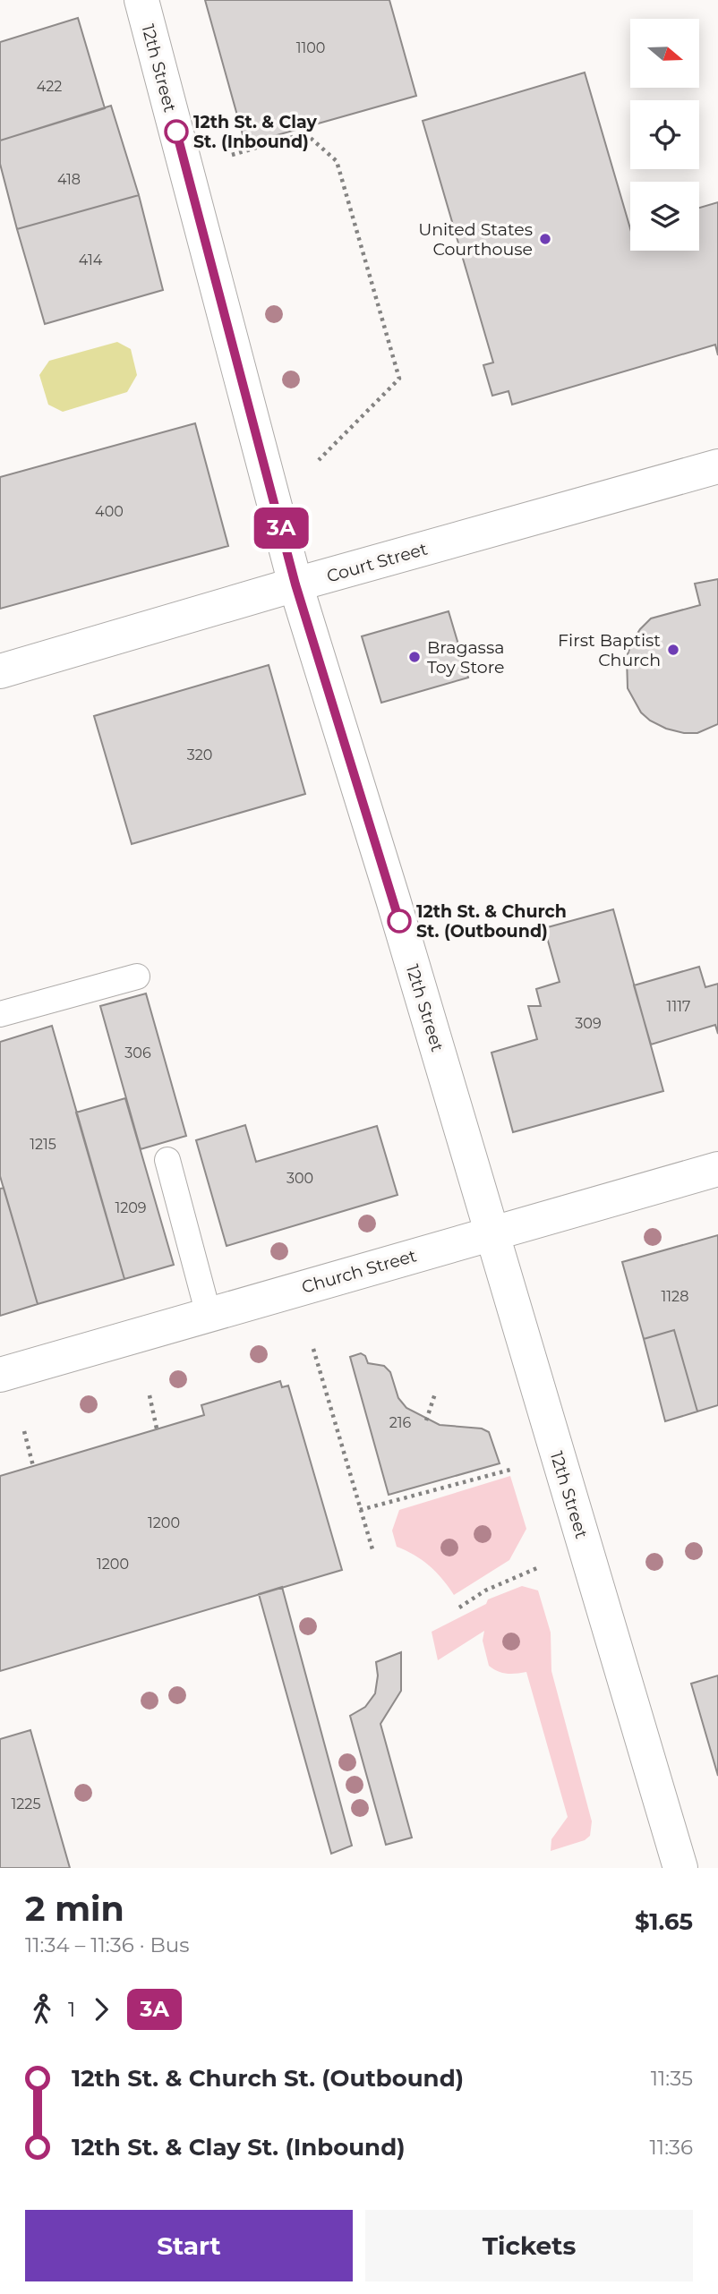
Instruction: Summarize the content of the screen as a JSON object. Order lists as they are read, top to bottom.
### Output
{
  "streets": {
    "main road": ["12th Street", "Court Street", "Church Street"]
  },
  "crossings": [
    ["12th Street", "Court Street"],
    ["12th Street", "Church Street"]
  ],
  "places": [
    "12th St. & Clay St. (Inbound)",
    "United States Courthouse",
    "First Baptist Church",
    "Bragassa Toy Store",
    "12th St. & Church St. (Outbound)"
  ],
  "lines": ["bus line 3A"],
  "house_numbers": [
    "1100",
    "422",
    "418",
    "414",
    "400",
    "320",
    "1117",
    "309",
    "306",
    "1215",
    "300",
    "1209",
    "1128",
    "216",
    "1200",
    "1200",
    "1225"
  ],
  "north": "right",
  "page": {
    "on_map": "3A",
    "heading": ["2 min", "11:34 – 11:36 · Bus", "$1.65"],
    "legs": ["1", "3A"],
    "list": [
      {
        "name": "12th St. & Church St. (Outbound)",
        "value": "11:35"
      },
      {
        "name": "12th St. & Clay St. (Inbound)",
        "value": "11:36"
      }
    ],
    "buttons": ["Start", "Tickets"]
  }
}
